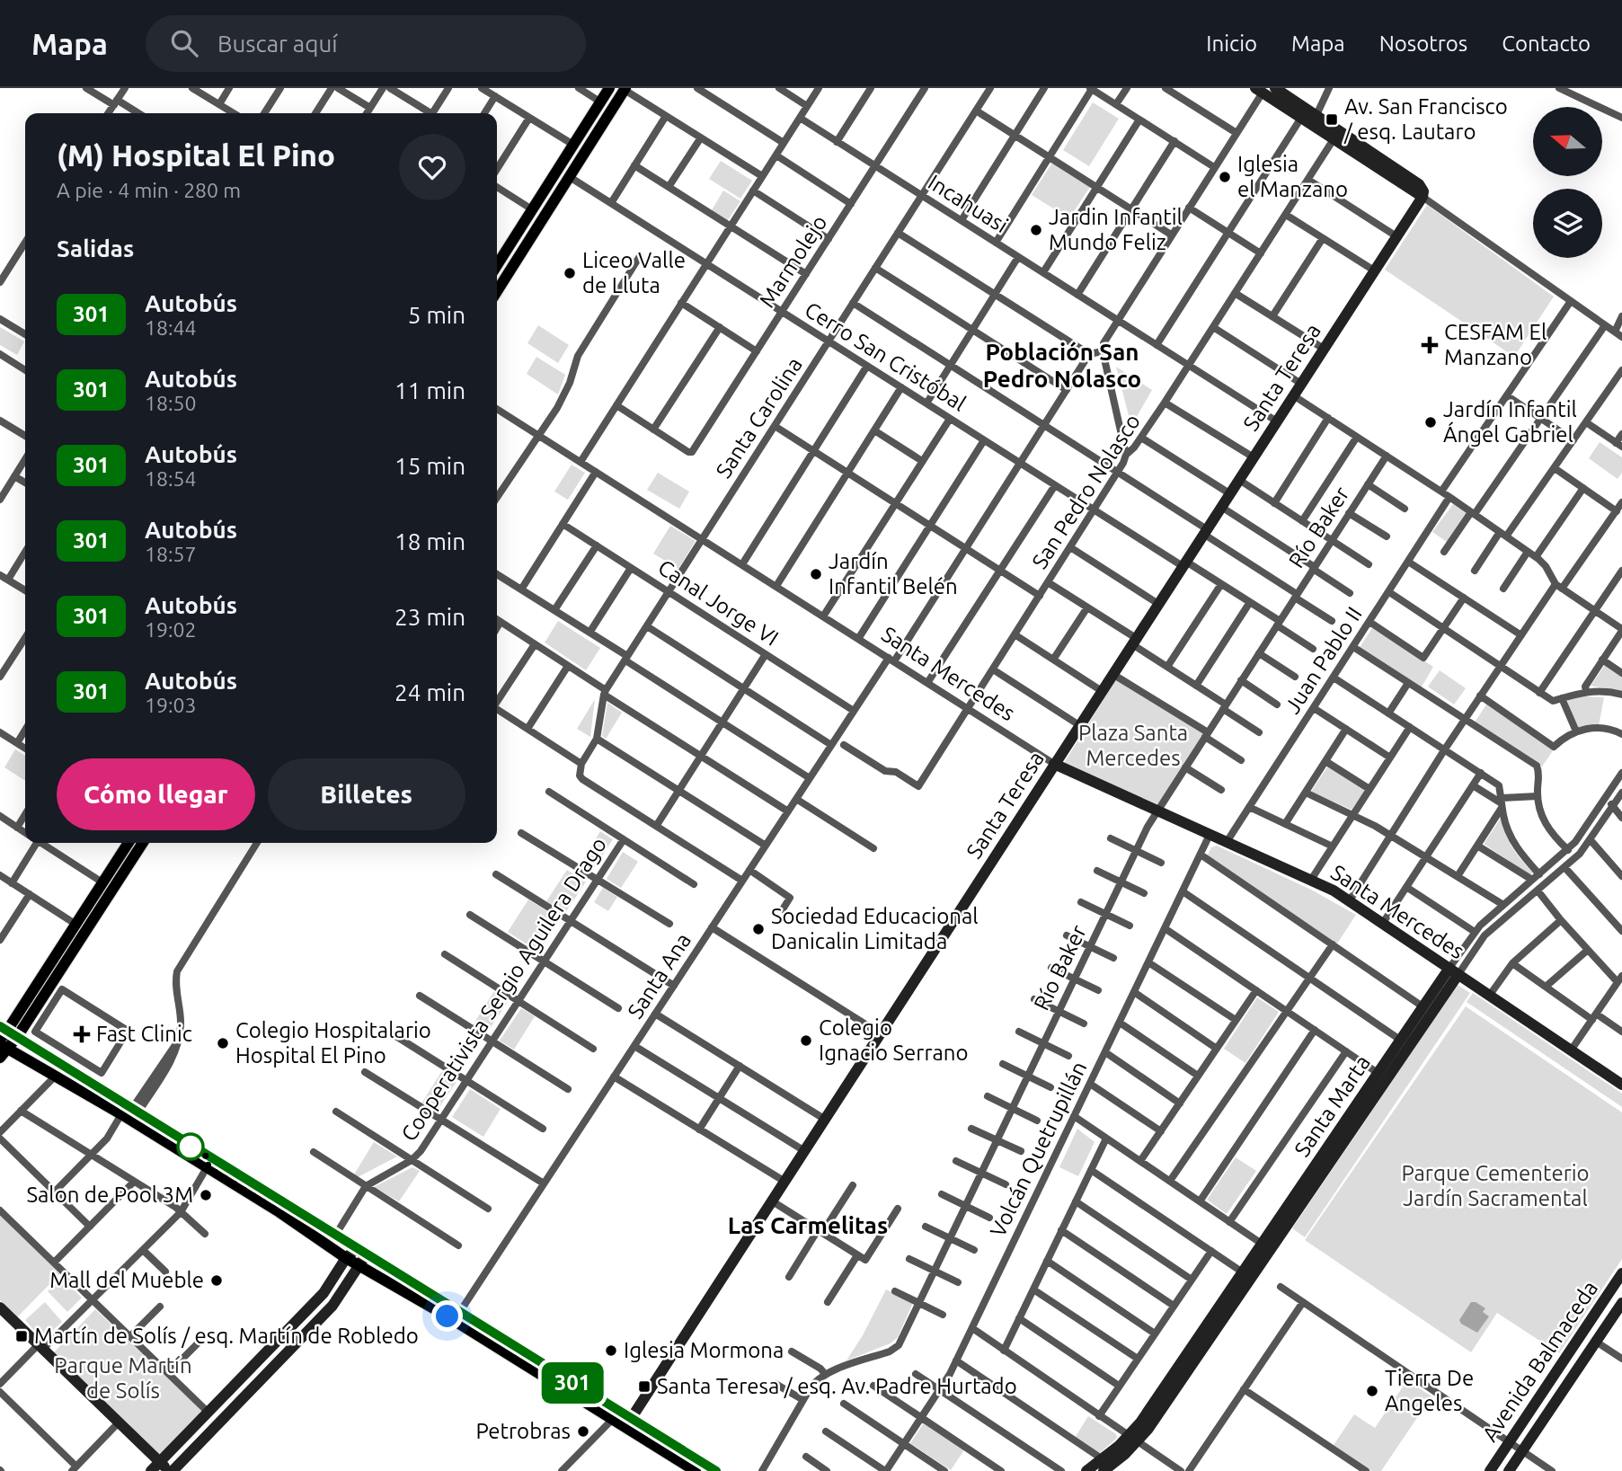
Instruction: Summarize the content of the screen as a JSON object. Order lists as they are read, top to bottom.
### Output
{
  "streets": {
    "street": [
      "Incahuasi",
      "Marmolejo",
      "Cerro San Cristóbal",
      "Santa Teresa",
      "Santa Carolina",
      "San Pedro Nolasco",
      "Río Baker",
      "Canal Jorge VI",
      "Juan Pablo II",
      "Santa Mercedes",
      "Santa Ana",
      "Cooperativista Sergio Aguilera Drago",
      "Santa Marta",
      "Volcán Quetrupillán",
      "Avenida Balmaceda"
    ]
  },
  "crossings": [
    ["Incahuasi", "Marmolejo"],
    ["Incahuasi", "Santa Teresa"],
    ["Incahuasi", "Santa Carolina"],
    ["Incahuasi", "San Pedro Nolasco"],
    ["Marmolejo", "Cerro San Cristóbal"],
    ["Cerro San Cristóbal", "Santa Teresa"],
    ["Cerro San Cristóbal", "Santa Carolina"],
    ["Cerro San Cristóbal", "San Pedro Nolasco"],
    ["Cerro San Cristóbal", "Río Baker"],
    ["Cerro San Cristóbal", "Santa Ana"],
    ["Santa Teresa", "Santa Mercedes"],
    ["Santa Carolina", "Canal Jorge VI"],
    ["Santa Carolina", "Santa Mercedes"],
    ["San Pedro Nolasco", "Santa Mercedes"],
    ["Río Baker", "Santa Mercedes"],
    ["Canal Jorge VI", "Santa Ana"],
    ["Juan Pablo II", "Santa Mercedes"],
    ["Santa Mercedes", "Santa Ana"],
    ["Santa Mercedes", "Santa Marta"],
    ["Santa Mercedes", "Volcán Quetrupillán"]
  ],
  "districts": ["Población San Pedro Nolasco", "Las Carmelitas"],
  "parks": ["Plaza Santa Mercedes", "Parque Cementerio Jardín Sacramental", "Parque Martín de Solís"],
  "places": {
    "transit": ["Av. San Francisco / esq. Lautaro", "Martín de Solís / esq. Martín de Robledo", "Santa Teresa / esq. Av. Padre Hurtado"],
    "other": [
      "Iglesia el Manzano",
      "Jardin Infantil Mundo Feliz",
      "Liceo Valle de Lluta",
      "Jardín Infantil Ángel Gabriel",
      "Jardín Infantil Belén",
      "Sociedad Educacional Danicalin Limitada",
      "Colegio Ignacio Serrano",
      "Colegio Hospitalario Hospital El Pino",
      "Salon de Pool 3M",
      "Mall del Mueble",
      "Iglesia Mormona",
      "Tierra De Angeles",
      "Petrobras"
    ],
    "health": ["CESFAM El Manzano", "Fast Clinic"]
  },
  "lines": ["bus line 301"],
  "north": "left",
  "page": {
    "header": "Mapa",
    "search": "Buscar aquí",
    "nav": [
      "Inicio",
      "Mapa",
      "Nosotros",
      "Contacto"
    ],
    "on_map": "301",
    "heading": [
      ["(M) Hospital El Pino", "A pie · 4 min · 280 m"],
      "Salidas"
    ],
    "list": [
      {
        "mark": "301",
        "name": "Autobús",
        "note": "18:44",
        "value": "5 min"
      },
      {
        "mark": "301",
        "name": "Autobús",
        "note": "18:50",
        "value": "11 min"
      },
      {
        "mark": "301",
        "name": "Autobús",
        "note": "18:54",
        "value": "15 min"
      },
      {
        "mark": "301",
        "name": "Autobús",
        "note": "18:57",
        "value": "18 min"
      },
      {
        "mark": "301",
        "name": "Autobús",
        "note": "19:02",
        "value": "23 min"
      },
      {
        "mark": "301",
        "name": "Autobús",
        "note": "19:03",
        "value": "24 min"
      }
    ],
    "buttons": ["Cómo llegar", "Billetes"]
  }
}
